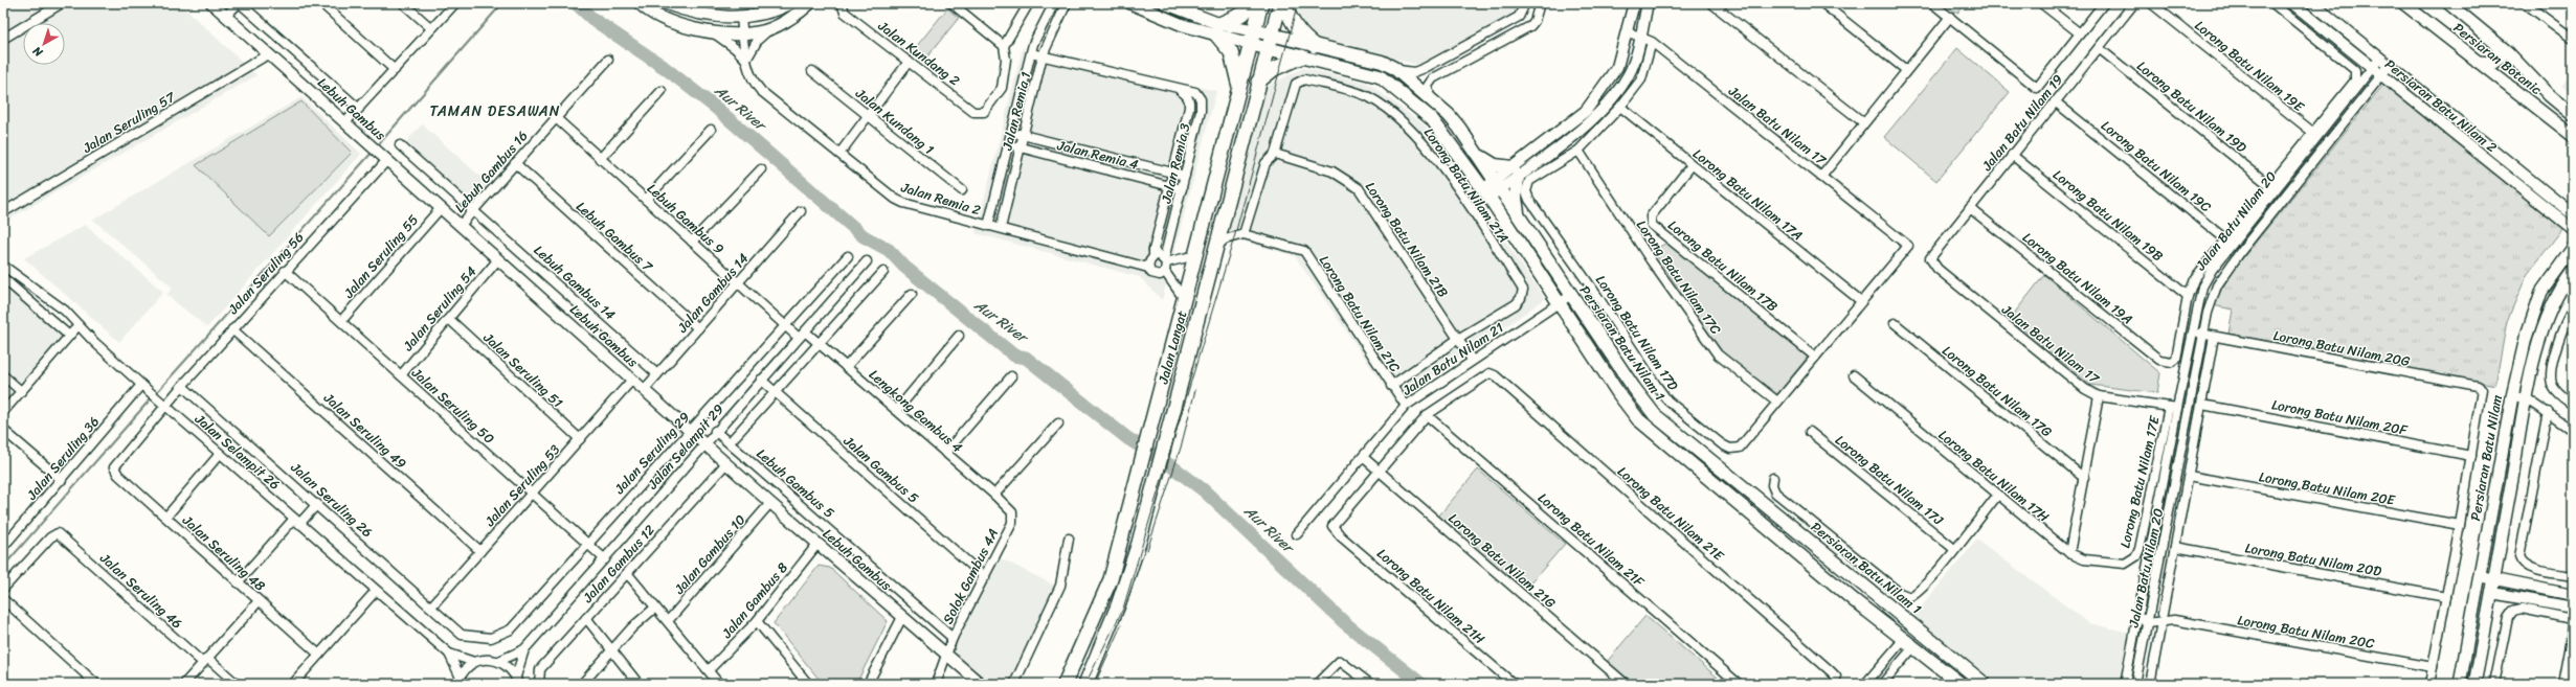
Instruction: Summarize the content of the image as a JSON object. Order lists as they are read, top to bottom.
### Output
{
  "streets": {
    "highway": ["Jalan Langat"],
    "main road": ["Persiaran Botanic", "Persiaran Batu Nilam 1", "Persiaran Batu Nilam"],
    "street": [
      "Jalan Kundang 2",
      "Lorong Batu Nilam 19E",
      "Persiaran Batu Nilam 2",
      "Lorong Batu Nilam 19D",
      "Lebuh Gambus",
      "Jalan Remia 1",
      "Jalan Kundang 1",
      "Jalan Seruling 57",
      "Jalan Batu Nilam 19",
      "Jalan Batu Nilam 17",
      "Jalan Remia 4",
      "Jalan Remia 3",
      "Lorong Batu Nilam 19C",
      "Lebuh Gambus 16",
      "Lorong Batu Nilam 21A",
      "Lorong Batu Nilam 17A",
      "Jalan Remia 2",
      "Lorong Batu Nilam 19B",
      "Lebuh Gambus 9",
      "Jalan Batu Nilam 20",
      "Lebuh Gambus 7",
      "Lorong Batu Nilam 21B",
      "Jalan Seruling 55",
      "Lorong Batu Nilam 17B",
      "Jalan Seruling 56",
      "Lorong Batu Nilam 17C",
      "Lorong Batu Nilam 19A",
      "Lebuh Gambus 14",
      "Jalan Gambus 14",
      "Jalan Seruling 54",
      "Lorong Batu Nilam 21C",
      "Lorong Batu Nilam 17D",
      "Lorong Batu Nilam 20G",
      "Jalan Batu Nilam 21",
      "Jalan Seruling 51",
      "Lorong Batu Nilam 17G",
      "Jalan Seruling 50",
      "Lengkong Gambus 4",
      "Lorong Batu Nilam 20F",
      "Jalan Seruling 49",
      "Jalan Selampit 29",
      "Jalan Selampit 26",
      "Jalan Seruling 29",
      "Jalan Seruling 36",
      "Jalan Gambus 5",
      "Lorong Batu Nilam 17H",
      "Lorong Batu Nilam 17J",
      "Lorong Batu Nilam 17E",
      "Lebuh Gambus 5",
      "Jalan Seruling 53",
      "Lorong Batu Nilam 20E",
      "Jalan Seruling 26",
      "Lorong Batu Nilam 21E",
      "Lorong Batu Nilam 21F",
      "Jalan Seruling 48",
      "Jalan Gambus 10",
      "Lorong Batu Nilam 20D",
      "Lorong Batu Nilam 21G",
      "Jalan Gambus 12",
      "Solok Gambus 4A",
      "Jalan Seruling 46",
      "Lorong Batu Nilam 21H",
      "Jalan Gambus 8",
      "Lorong Batu Nilam 20C"
    ]
  },
  "crossings": [
    ["Persiaran Batu Nilam 2", "Jalan Batu Nilam 20"],
    ["Lorong Batu Nilam 19D", "Jalan Batu Nilam 19"],
    ["Lebuh Gambus", "Jalan Seruling 57"],
    ["Lebuh Gambus", "Lebuh Gambus 16"],
    ["Lebuh Gambus", "Jalan Seruling 55"],
    ["Lebuh Gambus", "Jalan Seruling 56"],
    ["Lebuh Gambus", "Jalan Gambus 14"],
    ["Lebuh Gambus", "Jalan Seruling 54"],
    ["Lebuh Gambus", "Jalan Selampit 29"],
    ["Lebuh Gambus", "Jalan Seruling 29"],
    ["Lebuh Gambus", "Jalan Seruling 53"],
    ["Lebuh Gambus", "Jalan Gambus 10"],
    ["Lebuh Gambus", "Jalan Gambus 12"],
    ["Lebuh Gambus", "Solok Gambus 4A"],
    ["Lebuh Gambus", "Jalan Gambus 8"],
    ["Jalan Remia 1", "Jalan Remia 4"],
    ["Jalan Remia 1", "Jalan Remia 3"],
    ["Jalan Remia 1", "Jalan Remia 2"],
    ["Jalan Batu Nilam 19", "Jalan Batu Nilam 17"],
    ["Jalan Batu Nilam 19", "Lorong Batu Nilam 19C"],
    ["Jalan Batu Nilam 19", "Lorong Batu Nilam 19B"],
    ["Jalan Batu Nilam 19", "Lorong Batu Nilam 19A"],
    ["Jalan Batu Nilam 17", "Jalan Batu Nilam 20"],
    ["Jalan Batu Nilam 17", "Lorong Batu Nilam 17D"],
    ["Jalan Batu Nilam 17", "Lorong Batu Nilam 17E"],
    ["Jalan Remia 4", "Jalan Remia 3"],
    ["Jalan Remia 3", "Jalan Remia 2"],
    ["Lorong Batu Nilam 19C", "Jalan Batu Nilam 20"],
    ["Lebuh Gambus 16", "Lebuh Gambus 9"],
    ["Lebuh Gambus 16", "Lebuh Gambus 7"],
    ["Lebuh Gambus 16", "Lebuh Gambus 14"],
    ["Lorong Batu Nilam 21A", "Lorong Batu Nilam 21B"],
    ["Lorong Batu Nilam 21A", "Lorong Batu Nilam 21C"],
    ["Lorong Batu Nilam 17A", "Lorong Batu Nilam 17B"],
    ["Lorong Batu Nilam 17A", "Lorong Batu Nilam 17D"],
    ["Lorong Batu Nilam 19B", "Lorong Batu Nilam 19A"],
    ["Lebuh Gambus 9", "Jalan Gambus 14"],
    ["Lebuh Gambus 9", "Lengkong Gambus 4"],
    ["Lebuh Gambus 9", "Jalan Selampit 29"],
    ["Lebuh Gambus 9", "Jalan Seruling 29"],
    ["Jalan Batu Nilam 20", "Lorong Batu Nilam 20G"],
    ["Jalan Batu Nilam 20", "Lorong Batu Nilam 17E"],
    ["Jalan Batu Nilam 20", "Lorong Batu Nilam 20C"],
    ["Lebuh Gambus 7", "Jalan Gambus 14"],
    ["Lorong Batu Nilam 21B", "Jalan Batu Nilam 21"],
    ["Jalan Seruling 55", "Jalan Seruling 50"],
    ["Lorong Batu Nilam 17B", "Lorong Batu Nilam 17D"],
    ["Jalan Seruling 56", "Jalan Seruling 50"],
    ["Jalan Seruling 56", "Jalan Seruling 49"],
    ["Jalan Seruling 56", "Jalan Selampit 26"],
    ["Jalan Seruling 56", "Jalan Seruling 26"],
    ["Jalan Seruling 56", "Jalan Seruling 48"],
    ["Lorong Batu Nilam 17C", "Lorong Batu Nilam 17D"],
    ["Lebuh Gambus 14", "Jalan Gambus 14"],
    ["Jalan Seruling 54", "Jalan Seruling 51"],
    ["Jalan Seruling 54", "Jalan Seruling 50"],
    ["Lorong Batu Nilam 21C", "Jalan Batu Nilam 21"],
    ["Persiaran Batu Nilam 1", "Jalan Langat"],
    ["Persiaran Batu Nilam 1", "Jalan Batu Nilam 21"],
    ["Lorong Batu Nilam 20G", "Lorong Batu Nilam 20F"],
    ["Jalan Batu Nilam 21", "Lorong Batu Nilam 21G"],
    ["Jalan Seruling 51", "Jalan Seruling 53"],
    ["Jalan Seruling 50", "Jalan Selampit 29"],
    ["Jalan Seruling 50", "Jalan Seruling 29"],
    ["Jalan Seruling 50", "Jalan Seruling 53"],
    ["Lengkong Gambus 4", "Jalan Selampit 29"],
    ["Lengkong Gambus 4", "Solok Gambus 4A"],
    ["Jalan Seruling 49", "Jalan Seruling 53"],
    ["Jalan Selampit 29", "Jalan Gambus 5"],
    ["Jalan Selampit 29", "Lebuh Gambus 5"],
    ["Jalan Selampit 26", "Jalan Seruling 36"],
    ["Jalan Seruling 29", "Jalan Seruling 26"],
    ["Jalan Gambus 5", "Solok Gambus 4A"],
    ["Lorong Batu Nilam 17H", "Lorong Batu Nilam 17E"],
    ["Lebuh Gambus 5", "Solok Gambus 4A"],
    ["Jalan Seruling 53", "Jalan Seruling 26"],
    ["Lorong Batu Nilam 21E", "Lorong Batu Nilam 21F"],
    ["Lorong Batu Nilam 21G", "Lorong Batu Nilam 21H"]
  ],
  "districts": ["TAMAN DESAWAN"],
  "water": ["Aur River"],
  "north": "bottom left"
}
